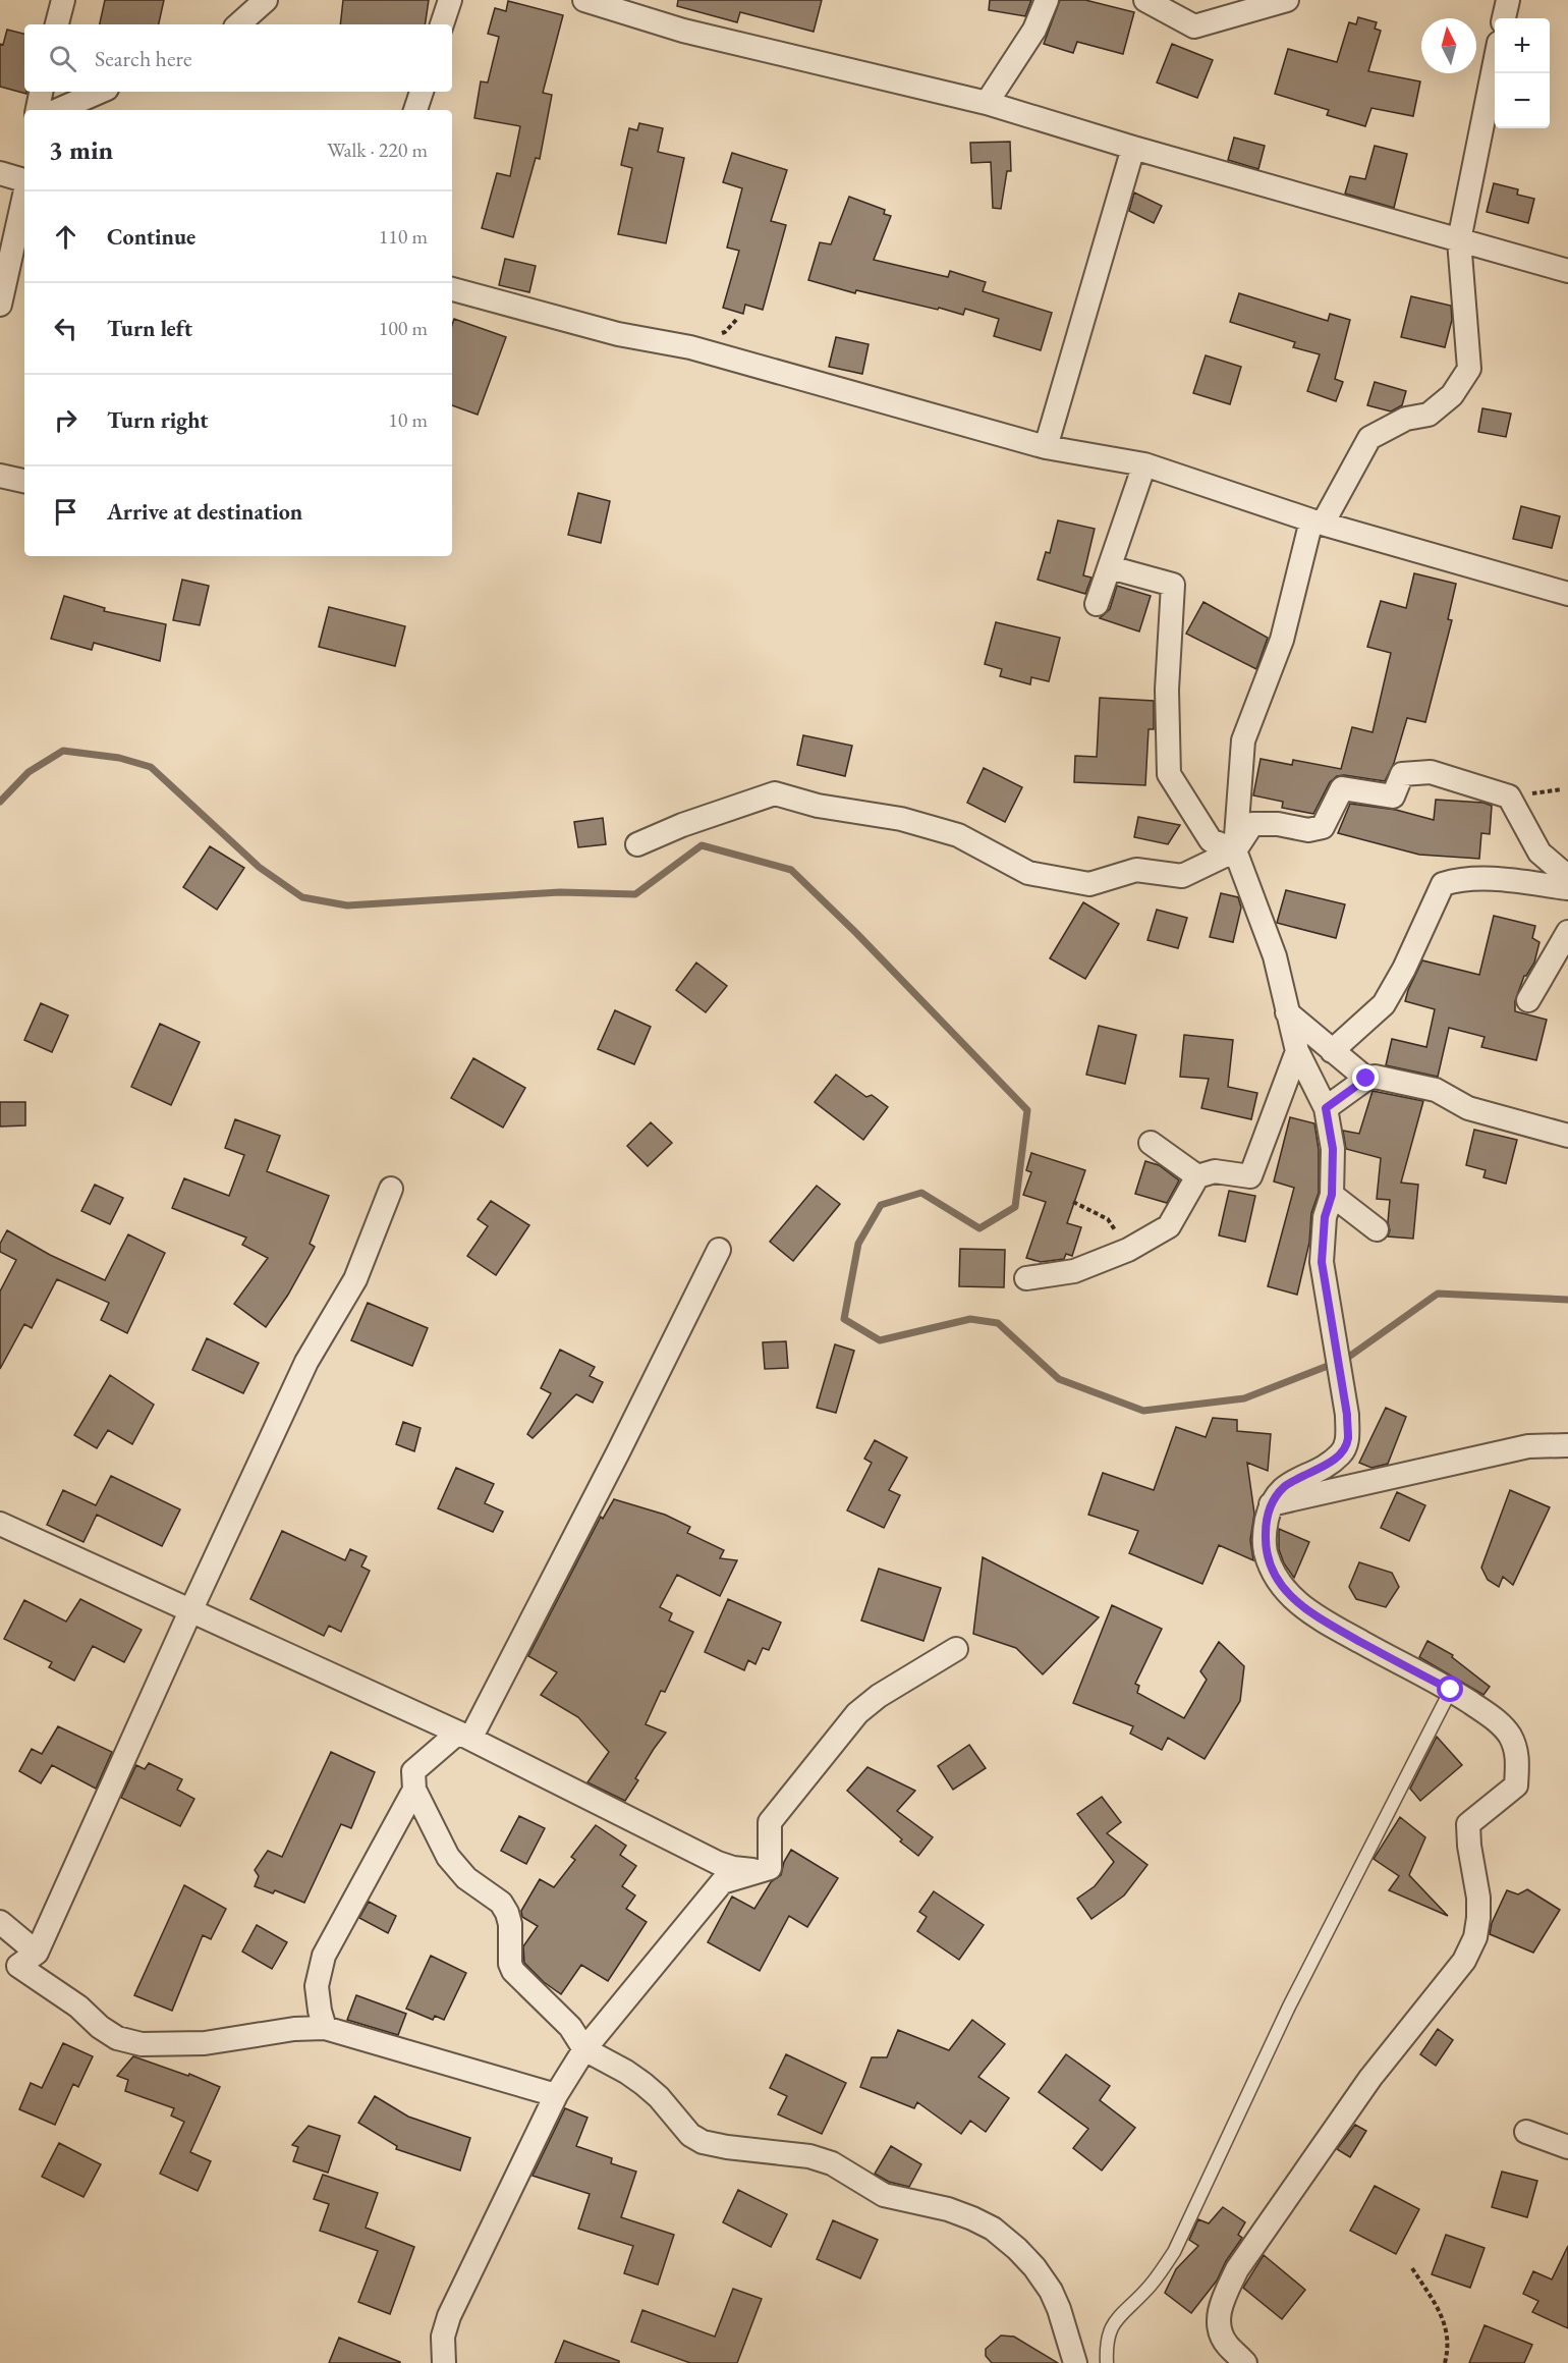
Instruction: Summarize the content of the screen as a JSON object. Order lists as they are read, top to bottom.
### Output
{
  "north": "top",
  "page": {
    "map_buttons": ["+", "−"],
    "search": "Search here",
    "heading": ["3 min", "Walk · 220 m"],
    "list": [
      ["Continue", "110 m"],
      ["Turn left", "100 m"],
      ["Turn right", "10 m"],
      "Arrive at destination"
    ]
  }
}
